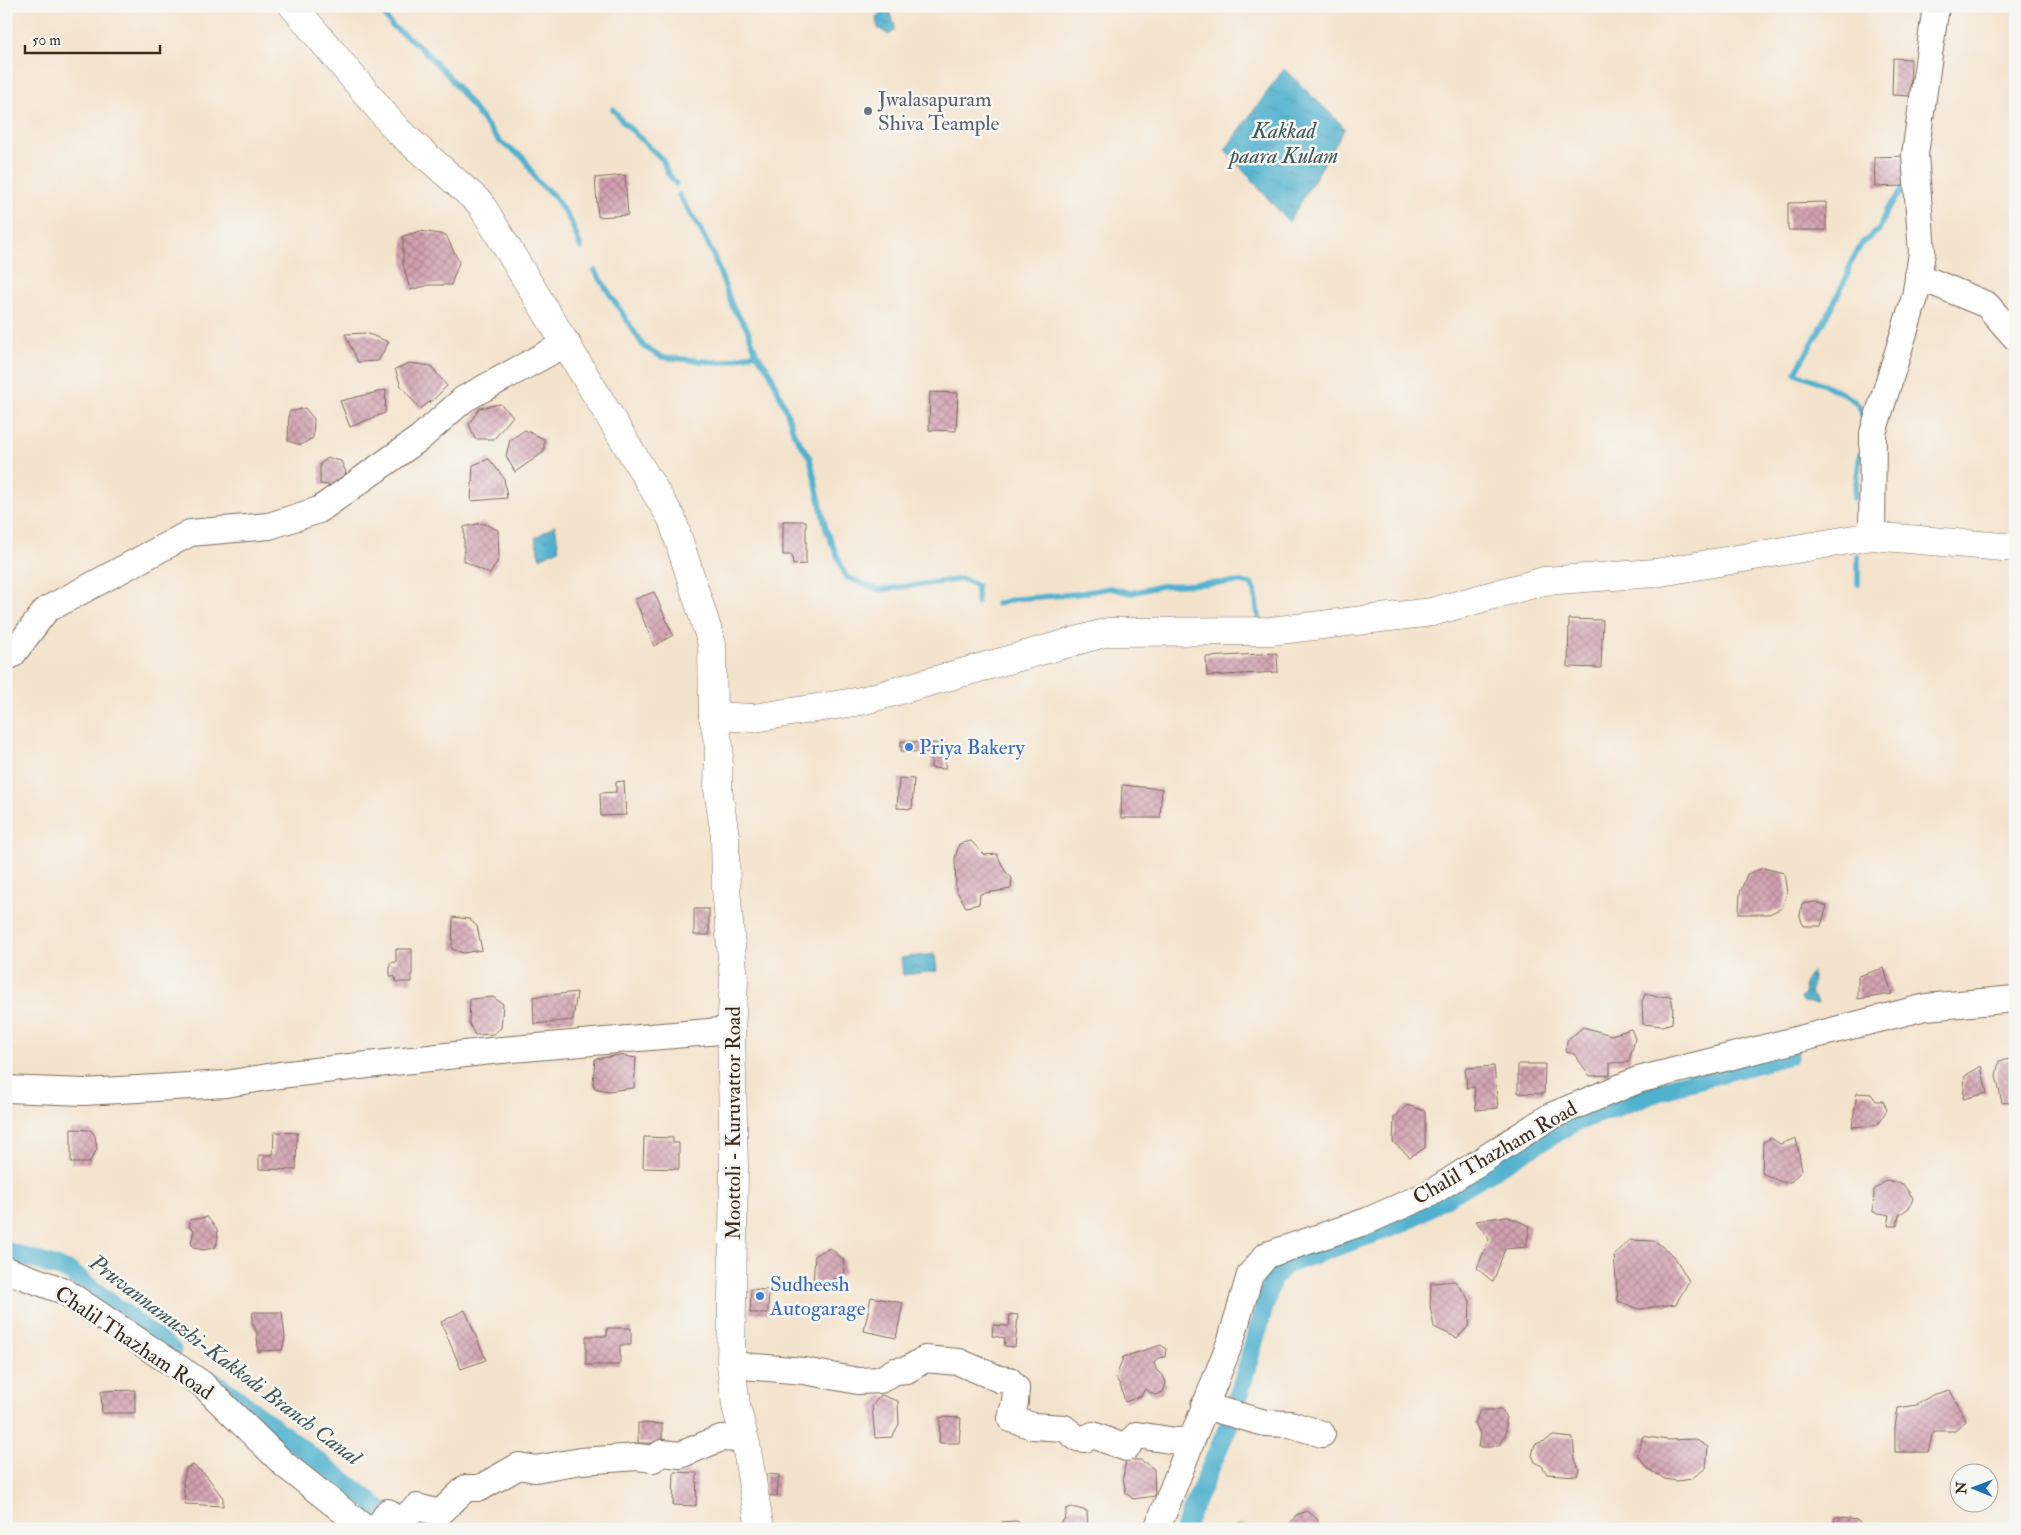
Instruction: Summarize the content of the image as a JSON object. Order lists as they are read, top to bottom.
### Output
{
  "streets": {
    "main road": ["Moottoli - Kuruvattor Road"],
    "street": ["Chalil Thazham Road"]
  },
  "water": ["Kakkad paara Kulam", "Pruvannamuzhi-Kakkodi Branch Canal"],
  "places": ["Jwalasapuram Shiva Teample", "Priya Bakery", "Sudheesh Autogarage"],
  "scale_bar": "50 m",
  "north": "left"
}
